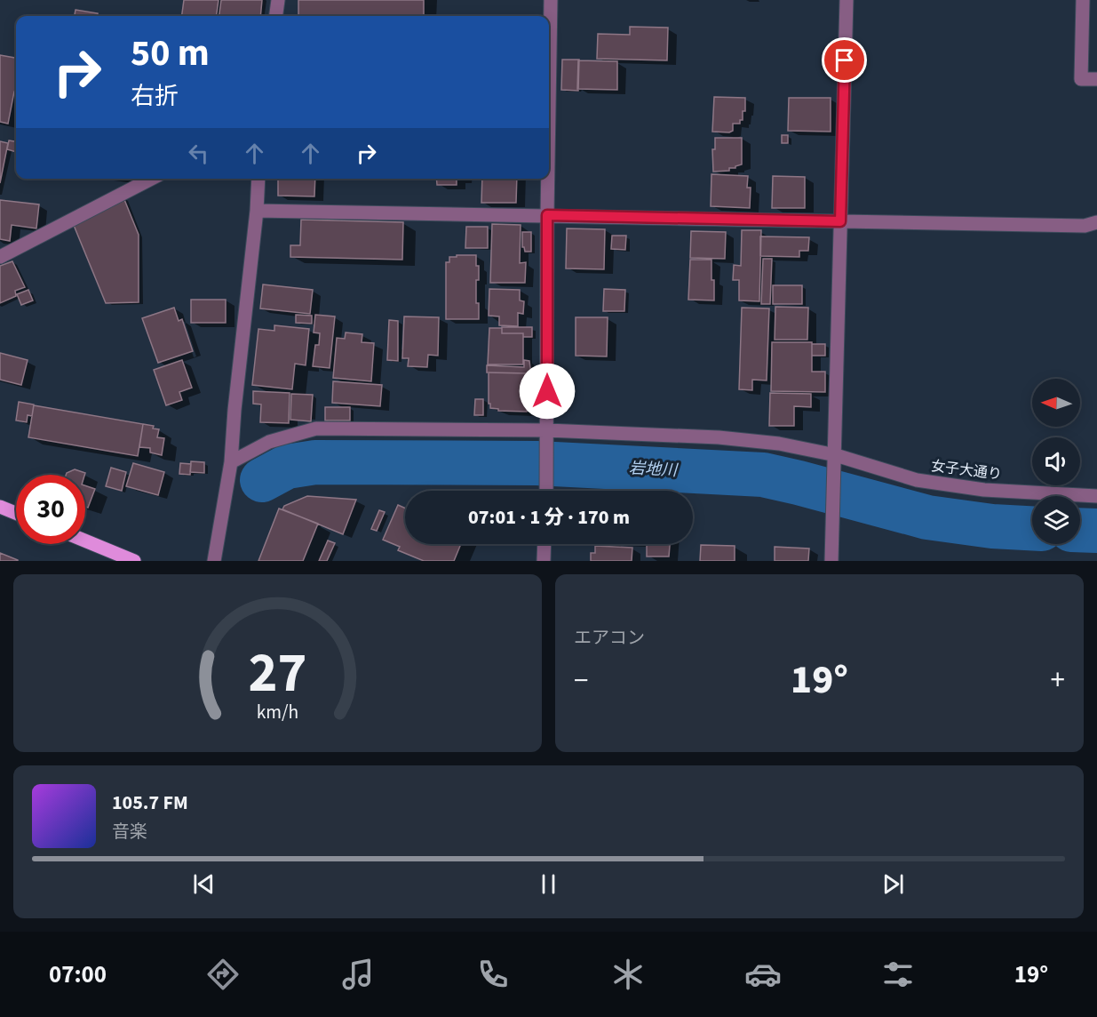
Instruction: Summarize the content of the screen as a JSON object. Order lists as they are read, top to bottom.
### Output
{
  "streets": {
    "street": ["女子大通り"]
  },
  "water": ["岩地川"],
  "north": "left",
  "page": {
    "turn": ["50 m", "右折"],
    "limit": "30",
    "trip": "07:01 · 1 分 · 170 m",
    "tile": "エアコン",
    "heat": ["−", "19°", "+"],
    "song": ["105.7 FM", "音楽"],
    "tabs": ["07:00", "19°"],
    "gauge": ["27", "km/h"]
  }
}
